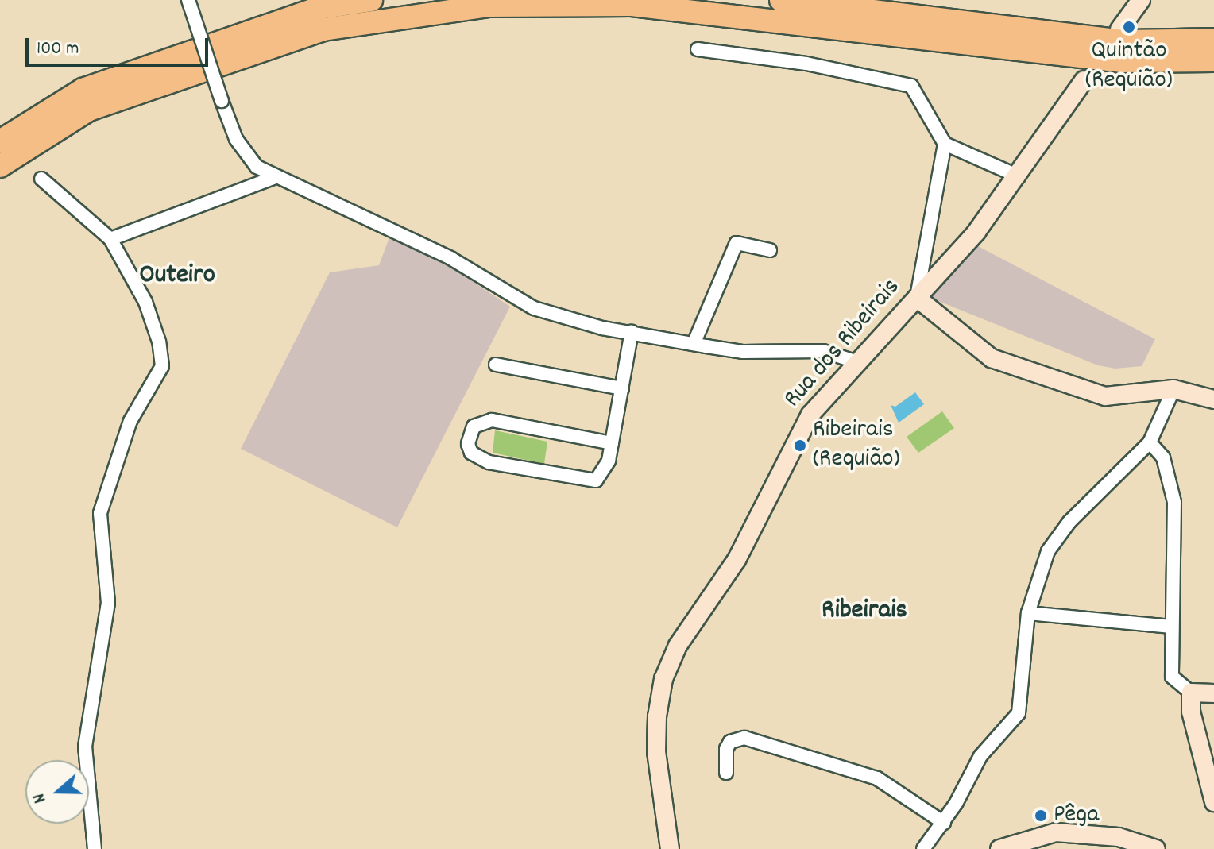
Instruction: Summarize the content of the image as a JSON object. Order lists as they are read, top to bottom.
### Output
{
  "streets": {
    "main road": ["Rua dos Ribeirais"]
  },
  "districts": ["Outeiro", "Ribeirais"],
  "places": ["Quintão (Requião)", "Ribeirais (Requião)", "Pêga"],
  "scale_bar": "100 m",
  "north": "left"
}
